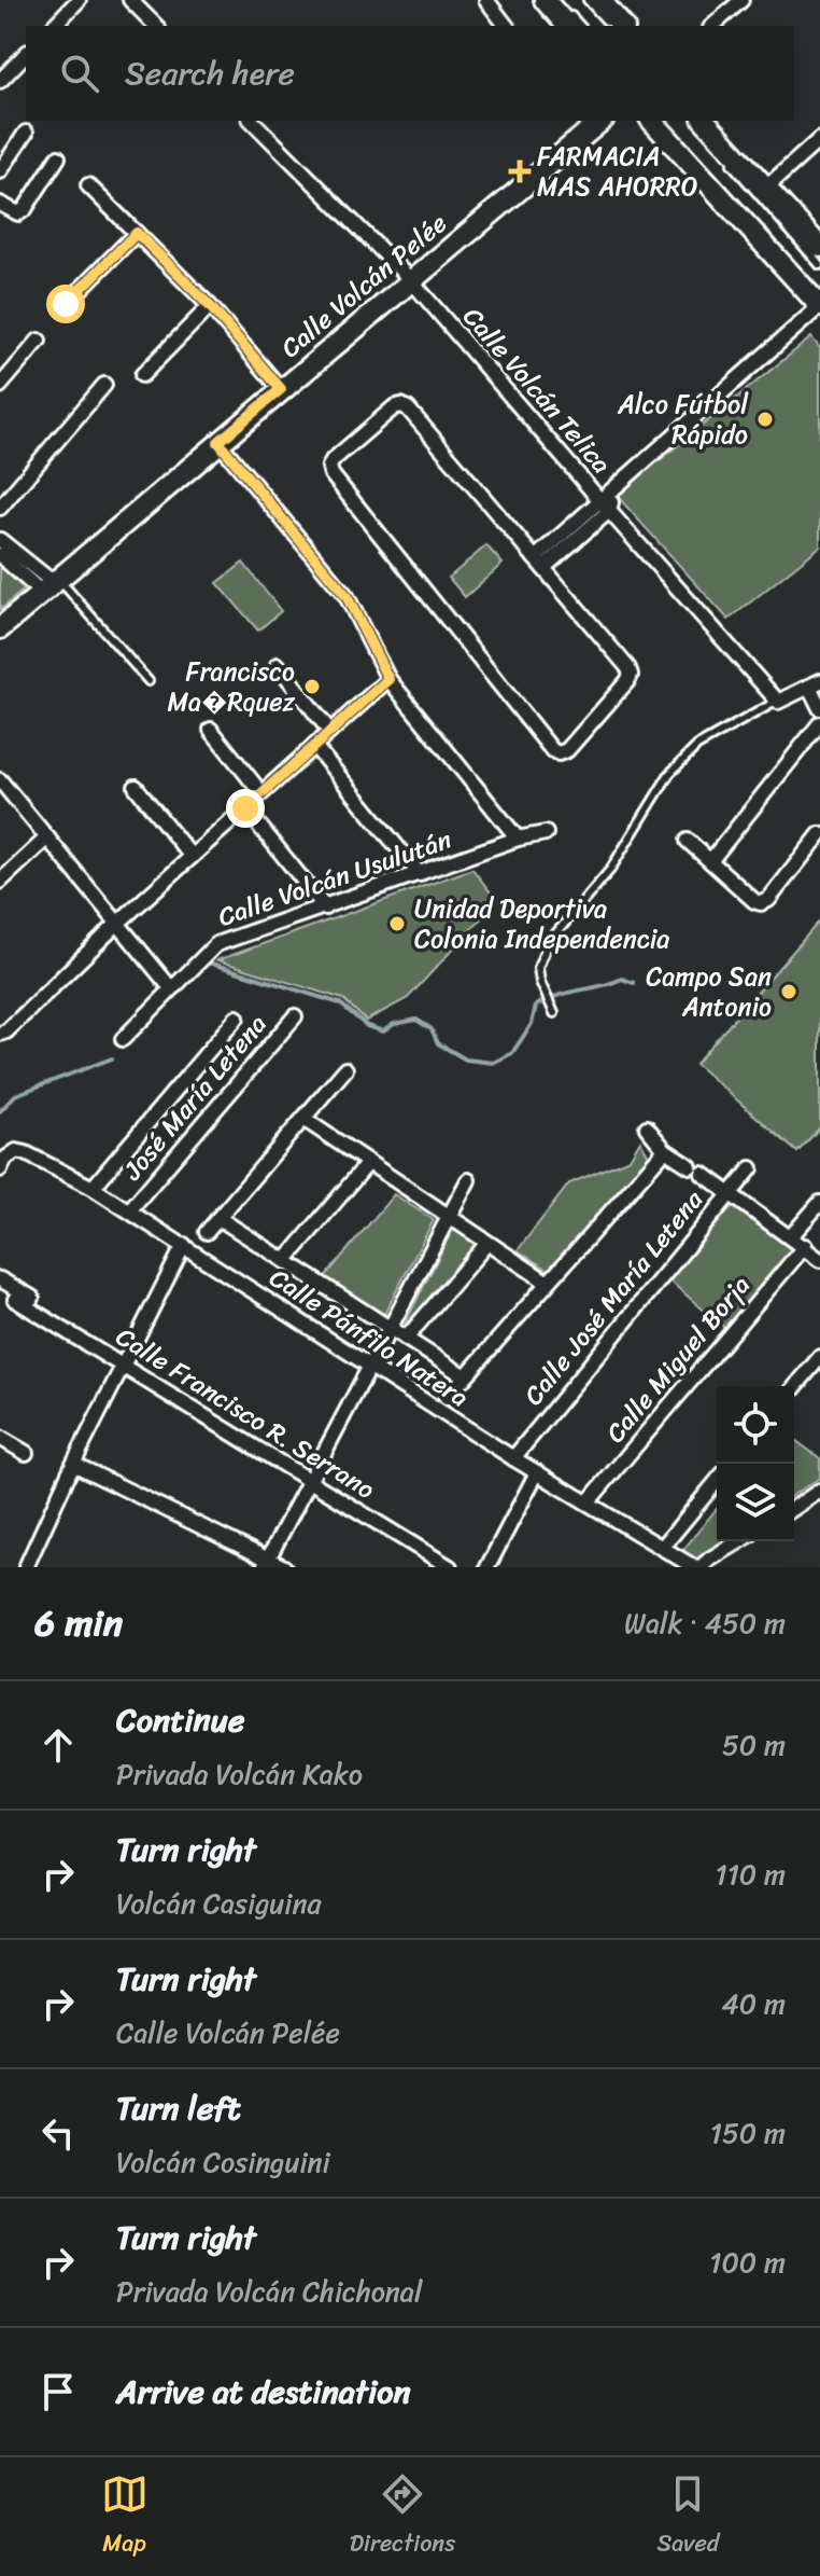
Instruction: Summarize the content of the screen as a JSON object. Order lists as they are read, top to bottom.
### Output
{
  "streets": {
    "street": [
      "Calle Volcán Pelée",
      "Calle Volcán Telica",
      "Calle Volcán Usulután",
      "José María Letena",
      "Calle José María Letena",
      "Calle Pánfilo Natera",
      "Calle Miguel Borja",
      "Calle Francisco R. Serrano"
    ]
  },
  "crossings": [
    ["Calle Volcán Pelée", "Calle Volcán Telica"],
    ["José María Letena", "Calle Pánfilo Natera"],
    ["Calle José María Letena", "Calle Pánfilo Natera"],
    ["Calle Pánfilo Natera", "Calle Miguel Borja"]
  ],
  "places": {
    "health": ["FARMACIA MAS AHORRO"],
    "other": [
      "Alco Fútbol Rápido",
      "Francisco Ma�Rquez",
      "Unidad Deportiva Colonia Independencia",
      "Campo San Antonio"
    ]
  },
  "page": {
    "search": "Search here",
    "heading": ["6 min", "Walk · 450 m"],
    "list": [
      ["Continue", "Privada Volcán Kako", "50 m"],
      ["Turn right", "Volcán Casiguina", "110 m"],
      ["Turn right", "Calle Volcán Pelée", "40 m"],
      ["Turn left", "Volcán Cosinguini", "150 m"],
      ["Turn right", "Privada Volcán Chichonal", "100 m"],
      "Arrive at destination"
    ],
    "nav": ["Map", "Directions", "Saved"]
  }
}
